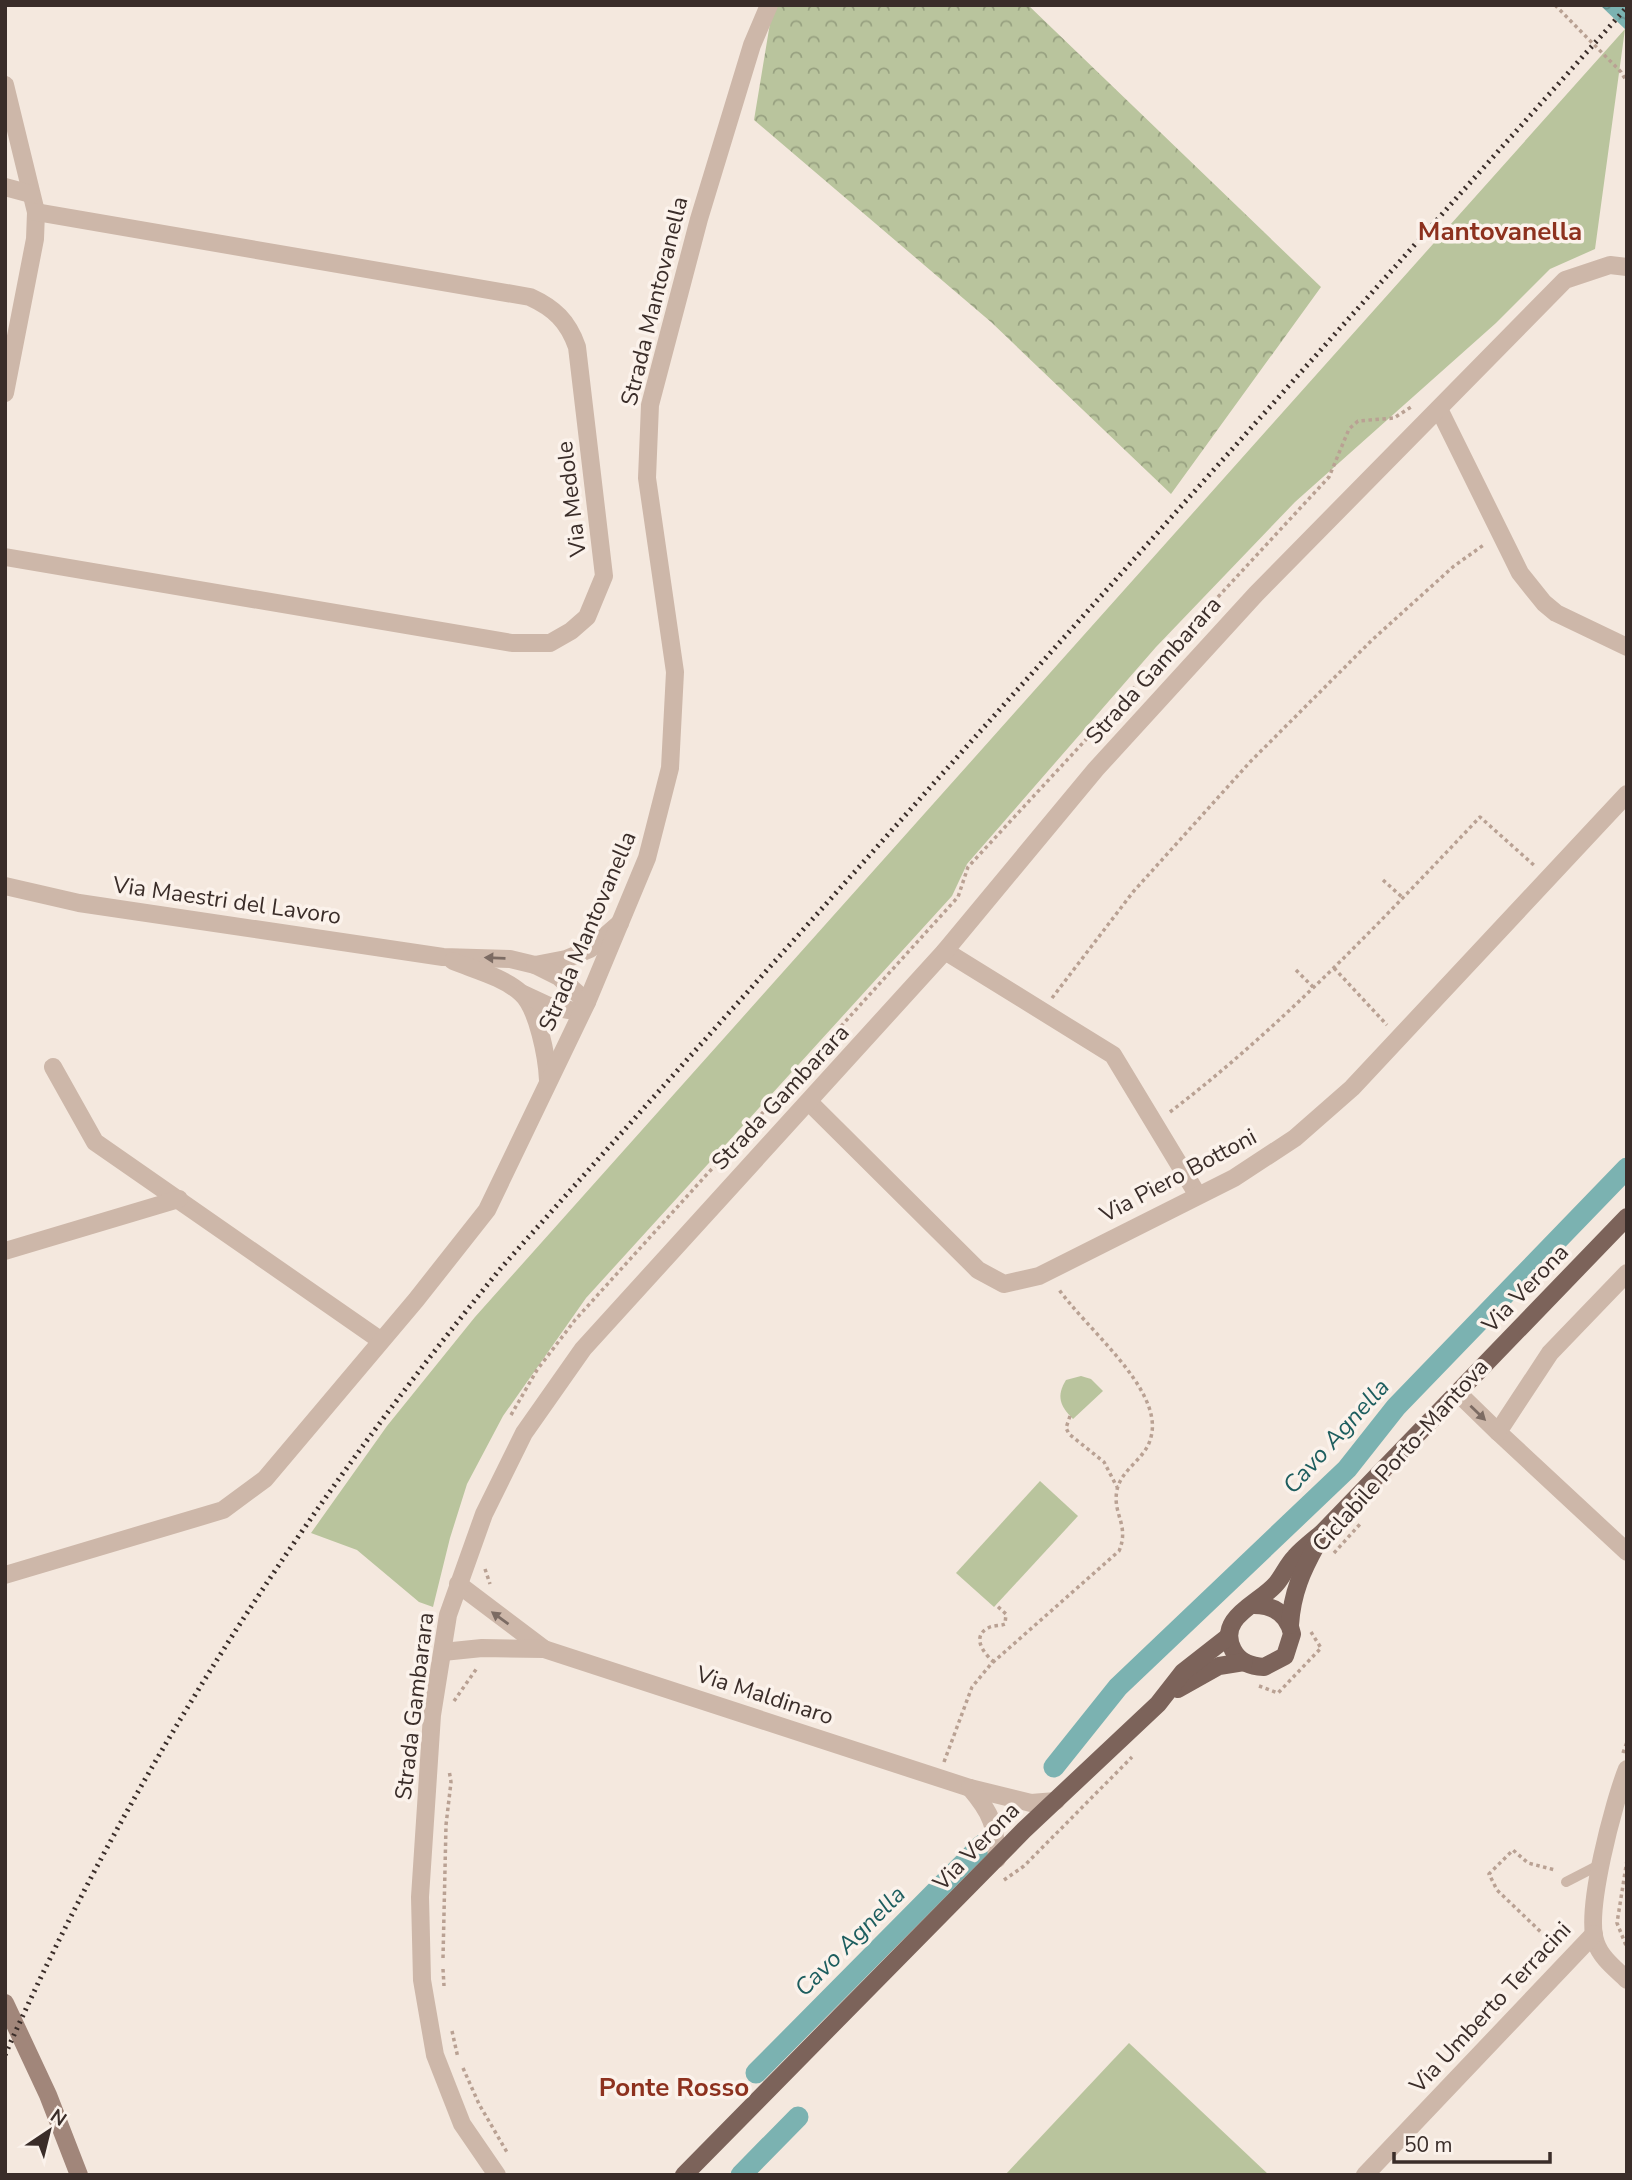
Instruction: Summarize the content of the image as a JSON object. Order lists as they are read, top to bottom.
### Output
{
  "streets": {
    "main road": ["Via Verona"],
    "street": [
      "Strada Mantovanella",
      "Via Medole",
      "Strada Gambarara",
      "Via Maestri del Lavoro",
      "Via Piero Bottoni",
      "Via Maldinaro",
      "Via Umberto Terracini"
    ],
    "path": ["Ciclabile Porto-Mantova"]
  },
  "crossings": [
    ["Strada Gambarara", "Via Piero Bottoni"],
    ["Strada Gambarara", "Via Maldinaro"],
    ["Via Verona", "Via Maldinaro"]
  ],
  "districts": ["Mantovanella", "Ponte Rosso"],
  "water": ["Cavo Agnella"],
  "scale_bar": "50 m",
  "north": "top right"
}
